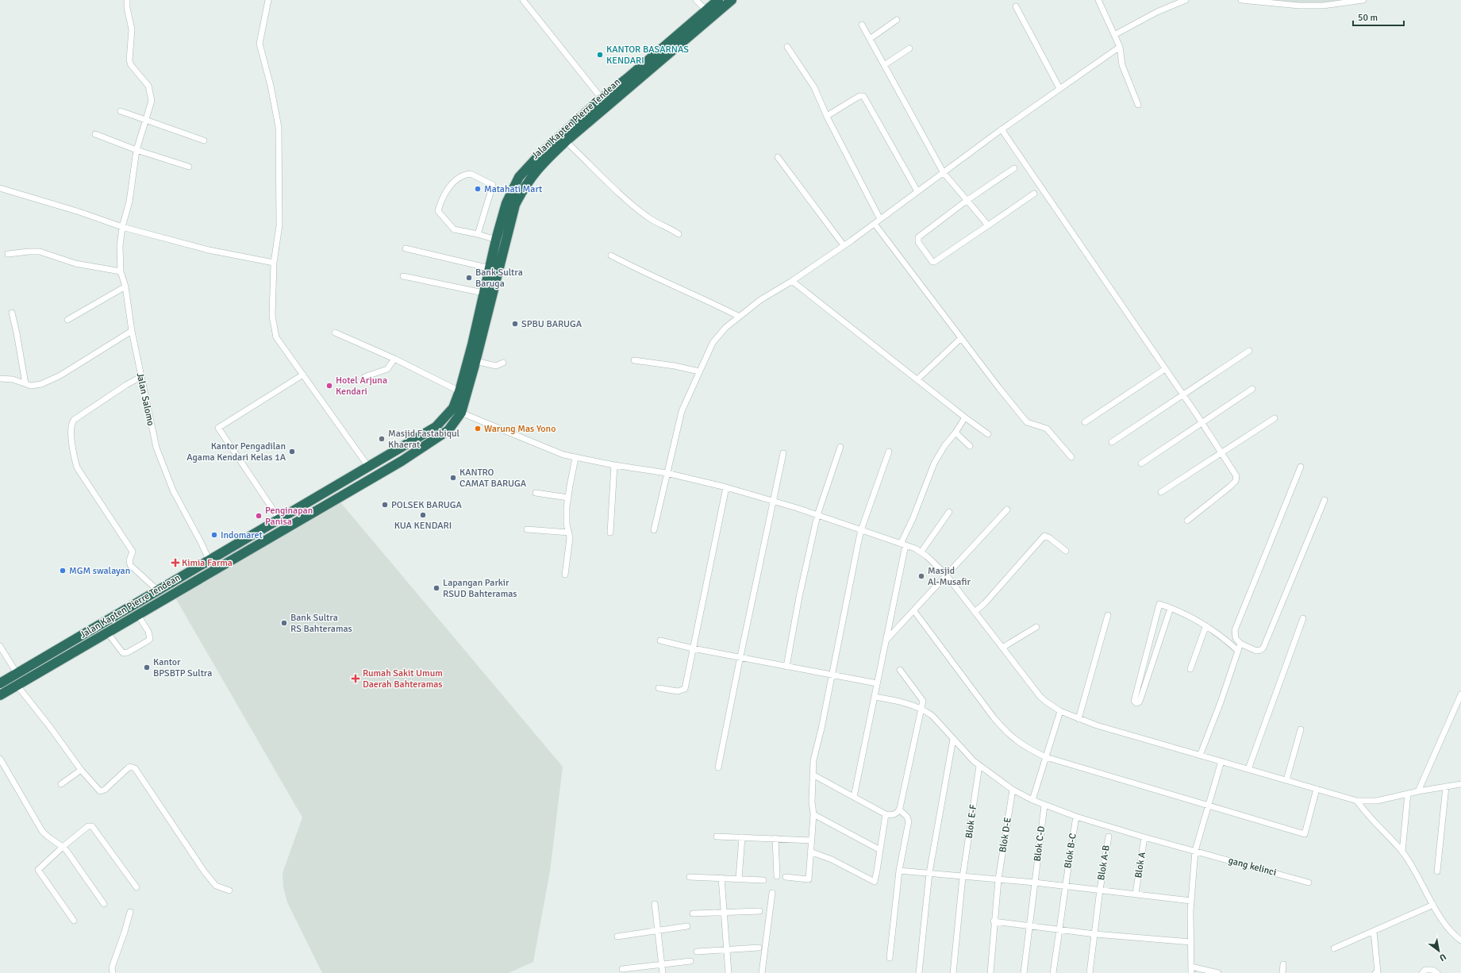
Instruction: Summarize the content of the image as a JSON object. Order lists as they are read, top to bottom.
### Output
{
  "streets": {
    "highway": ["Jalan Kapten Pierre Tendean"],
    "street": [
      "Jalan Salomo",
      "Blok E-F",
      "Blok D-E",
      "Blok C-D",
      "Blok B-C",
      "Blok A-B",
      "Blok A",
      "gang kelinci"
    ]
  },
  "crossings": [
    ["Jalan Kapten Pierre Tendean", "Jalan Salomo"],
    ["Blok E-F", "gang kelinci"],
    ["Blok D-E", "gang kelinci"],
    ["Blok C-D", "gang kelinci"],
    ["Blok B-C", "gang kelinci"],
    ["Blok A", "gang kelinci"]
  ],
  "places": {
    "other": [
      "KANTOR BASARNAS KENDARI",
      "Matahati Mart",
      "Bank Sultra Baruga",
      "SPBU BARUGA",
      "Hotel Arjuna Kendari",
      "Warung Mas Yono",
      "Masjid Fastabiqul Khaerat",
      "Kantor Pengadilan Agama Kendari Kelas 1A",
      "KANTRO CAMAT BARUGA",
      "POLSEK BARUGA",
      "KUA KENDARI",
      "Penginapan Panisa",
      "Indomaret",
      "MGM swalayan",
      "Masjid Al-Musafir",
      "Lapangan Parkir RSUD Bahteramas",
      "Bank Sultra RS Bahteramas",
      "Kantor BPSBTP Sultra"
    ],
    "health": ["Kimia Farma", "Rumah Sakit Umum Daerah Bahteramas"]
  },
  "scale_bar": "50 m",
  "north": "bottom right"
}
